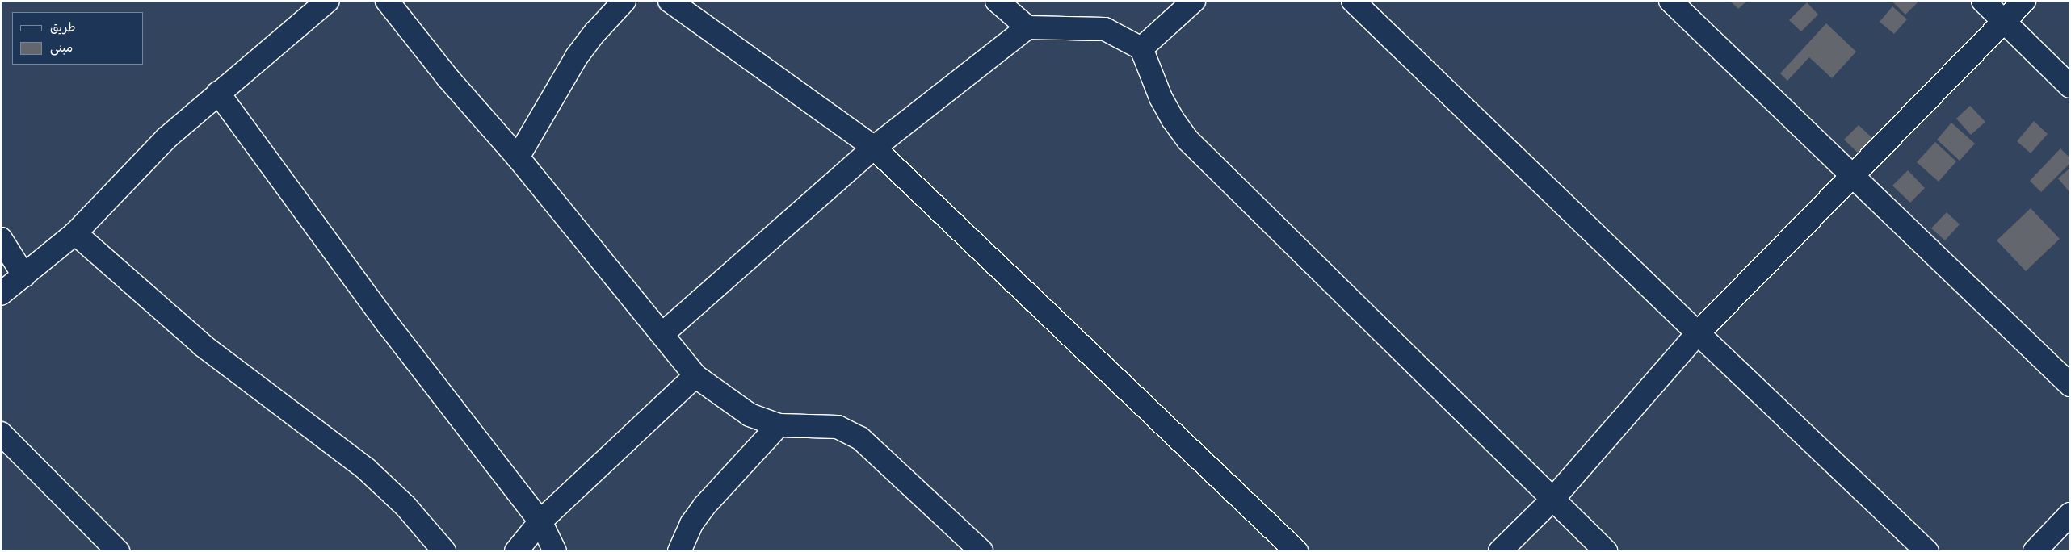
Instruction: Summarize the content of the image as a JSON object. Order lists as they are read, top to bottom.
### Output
{
  "legend": ["طريق", "مبنى"]
}
